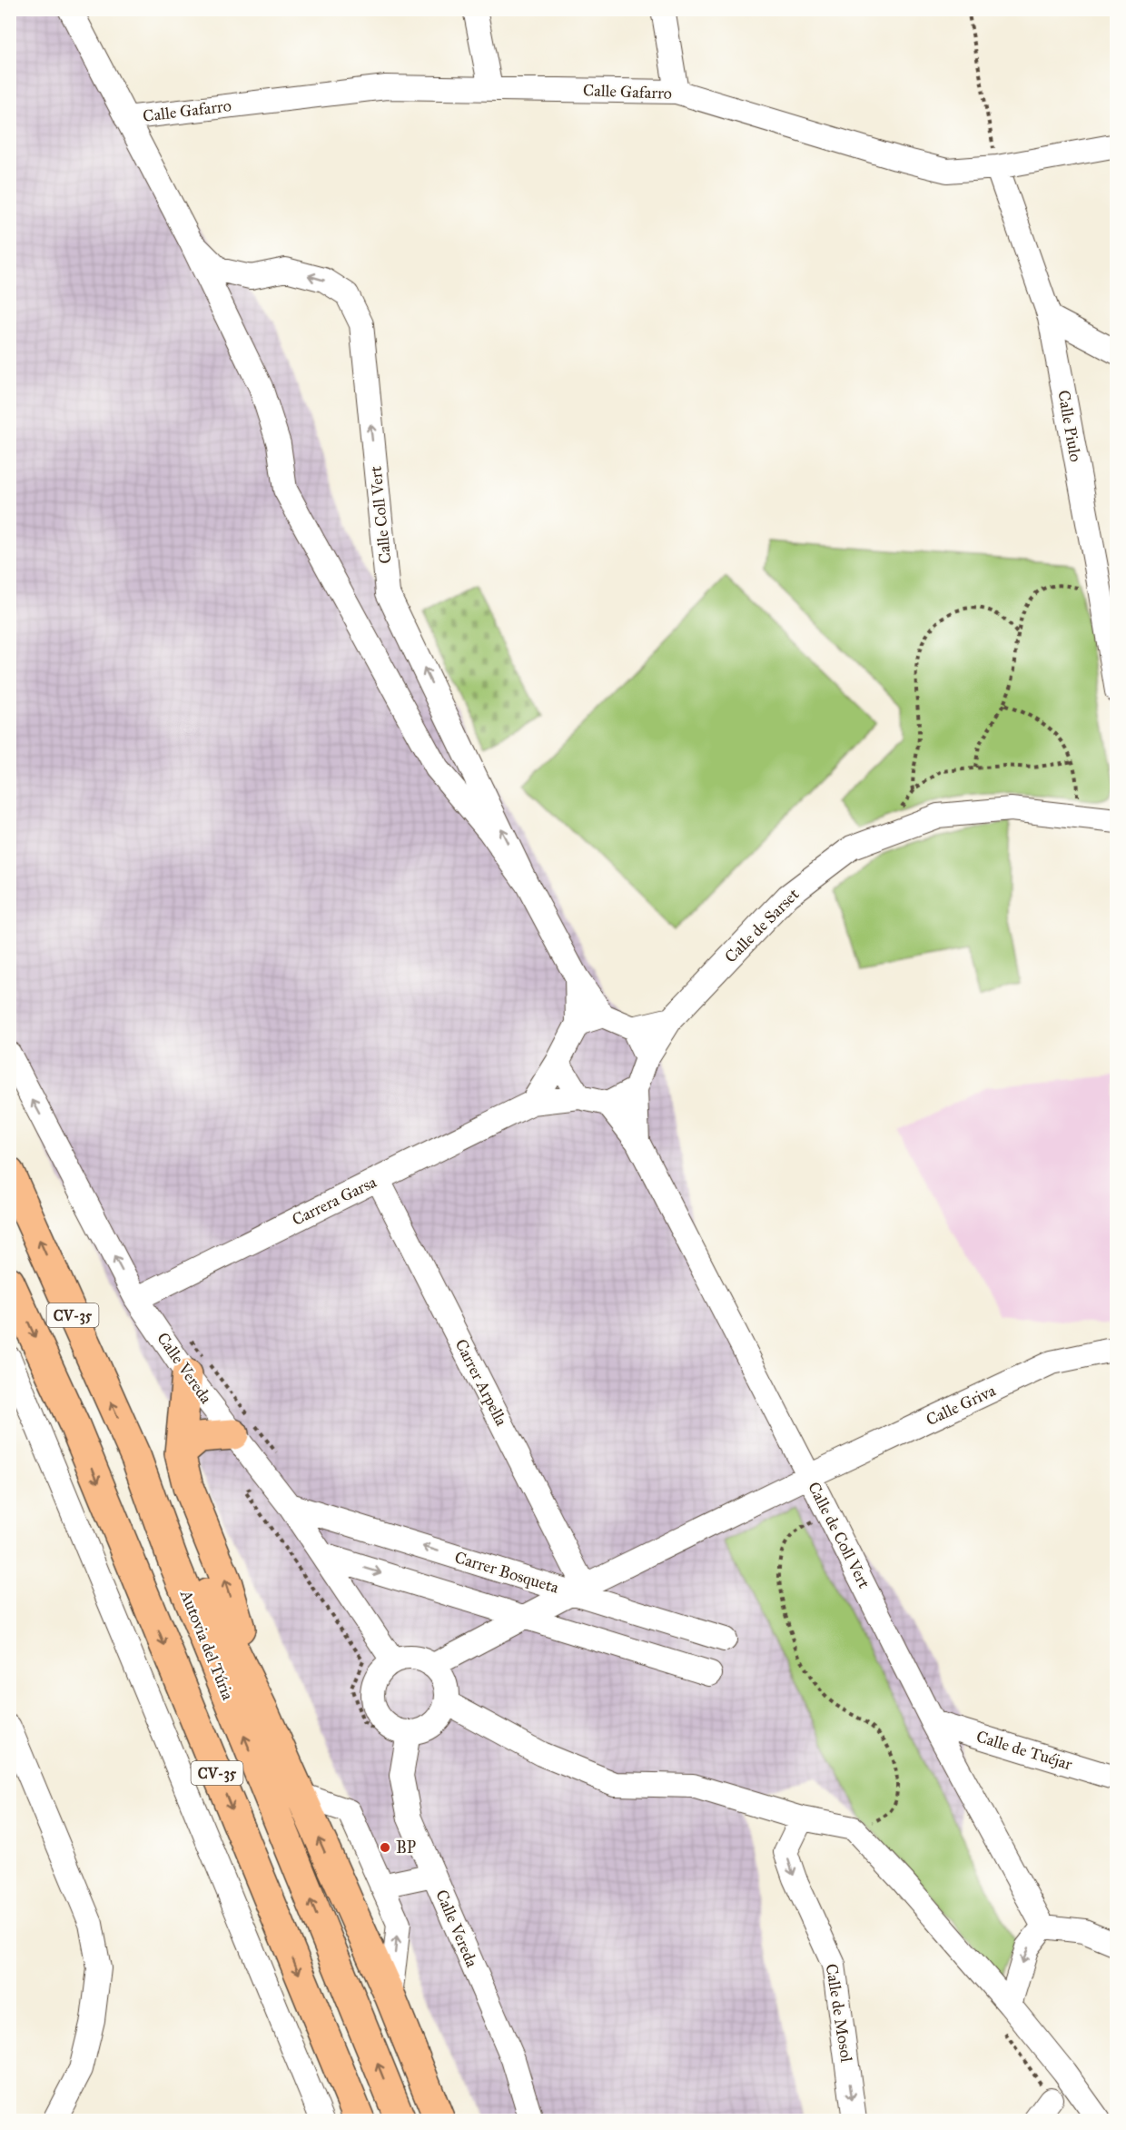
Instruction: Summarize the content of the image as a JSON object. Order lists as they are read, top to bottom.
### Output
{
  "streets": {
    "highway": ["CV-35", "Autovia del Túria"],
    "street": [
      "Calle Gafarro",
      "Calle Piulo",
      "Calle Coll Vert",
      "Calle de Sarset",
      "Carrera Garsa",
      "Calle Vereda",
      "Carrer Arpella",
      "Calle Griva",
      "Calle de Coll Vert",
      "Carrer Bosqueta",
      "Calle de Tuéjar",
      "Calle de Mosol"
    ]
  },
  "crossings": [
    ["Calle Gafarro", "Calle Piulo"],
    ["Calle Gafarro", "Calle Coll Vert"],
    ["Calle Coll Vert", "Calle de Sarset"],
    ["Calle Coll Vert", "Carrera Garsa"],
    ["Calle Coll Vert", "Calle de Coll Vert"],
    ["Calle de Sarset", "Carrera Garsa"],
    ["Calle de Sarset", "Calle de Coll Vert"],
    ["Carrera Garsa", "Calle Vereda"],
    ["Carrera Garsa", "Carrer Arpella"],
    ["Carrera Garsa", "Calle de Coll Vert"],
    ["Calle Vereda", "Calle Griva"],
    ["Calle Vereda", "Carrer Bosqueta"],
    ["Carrer Arpella", "Calle Griva"],
    ["Carrer Arpella", "Carrer Bosqueta"],
    ["Calle Griva", "Calle de Coll Vert"],
    ["Calle Griva", "Carrer Bosqueta"],
    ["Calle de Coll Vert", "Calle de Tuéjar"]
  ],
  "one_way": ["Calle de Mosol"],
  "places": ["BP"]
}
